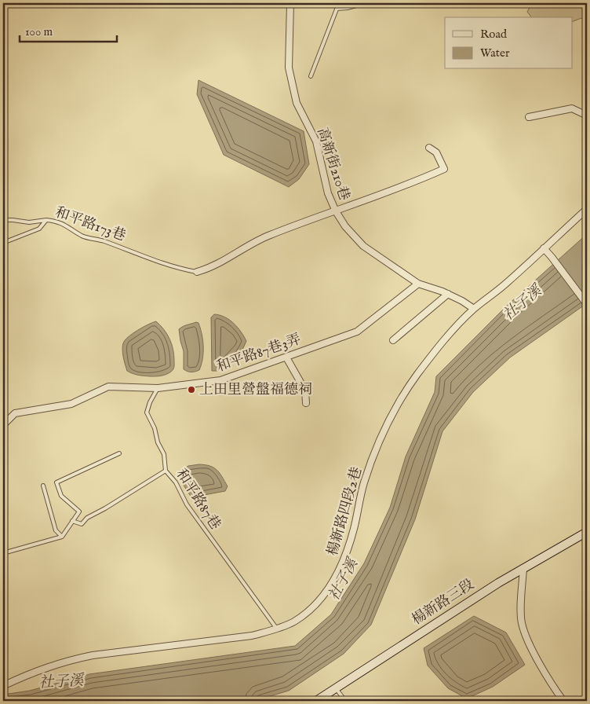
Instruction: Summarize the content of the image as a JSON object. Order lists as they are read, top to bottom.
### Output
{
  "streets": {
    "main road": ["楊新路三段"],
    "street": ["高新街210巷", "和平路87巷3弄", "楊新路四段2巷"],
    "lane": ["和平路173巷", "和平路87巷"]
  },
  "crossings": [
    ["高新街210巷", "和平路87巷3弄"],
    ["高新街210巷", "楊新路四段2巷"],
    ["和平路87巷", "楊新路四段2巷"]
  ],
  "water": ["社子溪"],
  "places": ["上田里營盤福德祠"],
  "legend": ["Road", "Water"],
  "scale_bar": "100 m"
}
